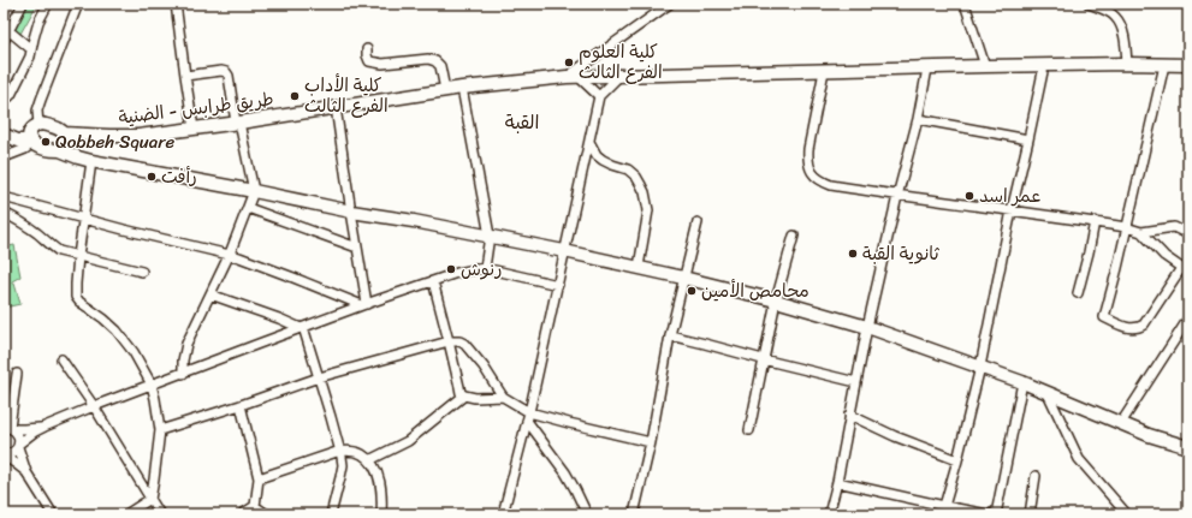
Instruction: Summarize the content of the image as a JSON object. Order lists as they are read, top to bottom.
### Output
{
  "streets": {
    "main road": ["طريق طرابس - الضنية"]
  },
  "districts": ["القبة"],
  "places": [
    "كلية العلوم الفرع الثالث",
    "كلية الأداب الفرع الثالث",
    "Qobbeh Square",
    "رأفت",
    "عمر اسد",
    "ثانوية القبة",
    "رنوش",
    "محامص الأمين"
  ]
}
